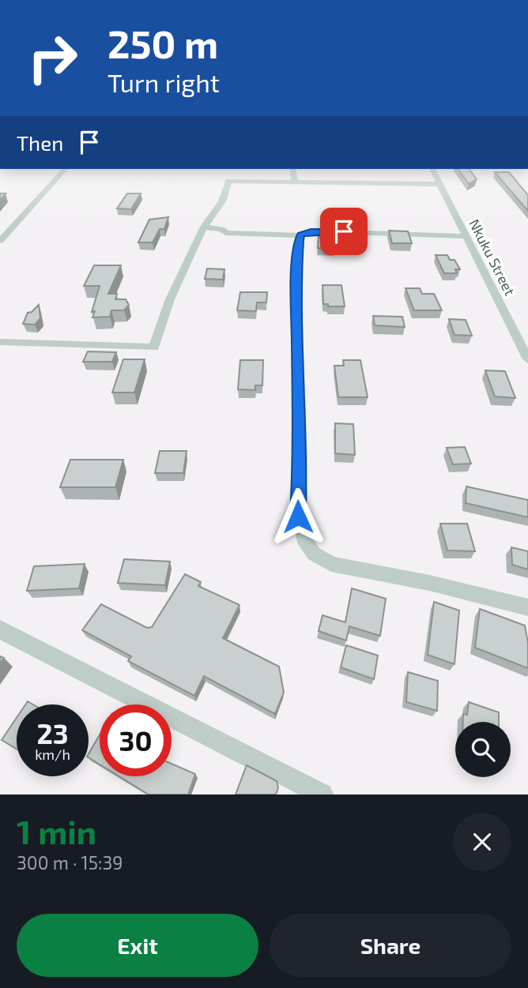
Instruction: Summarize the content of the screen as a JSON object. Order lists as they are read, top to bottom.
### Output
{
  "streets": {
    "street": ["Nkuku Street"]
  },
  "page": {
    "turn": ["250 m", "Turn right"],
    "then": "Then",
    "speed": "23 km/h",
    "limit": "30",
    "heading": ["1 min", "300 m · 15:39"],
    "buttons": ["Exit", "Share"]
  }
}
